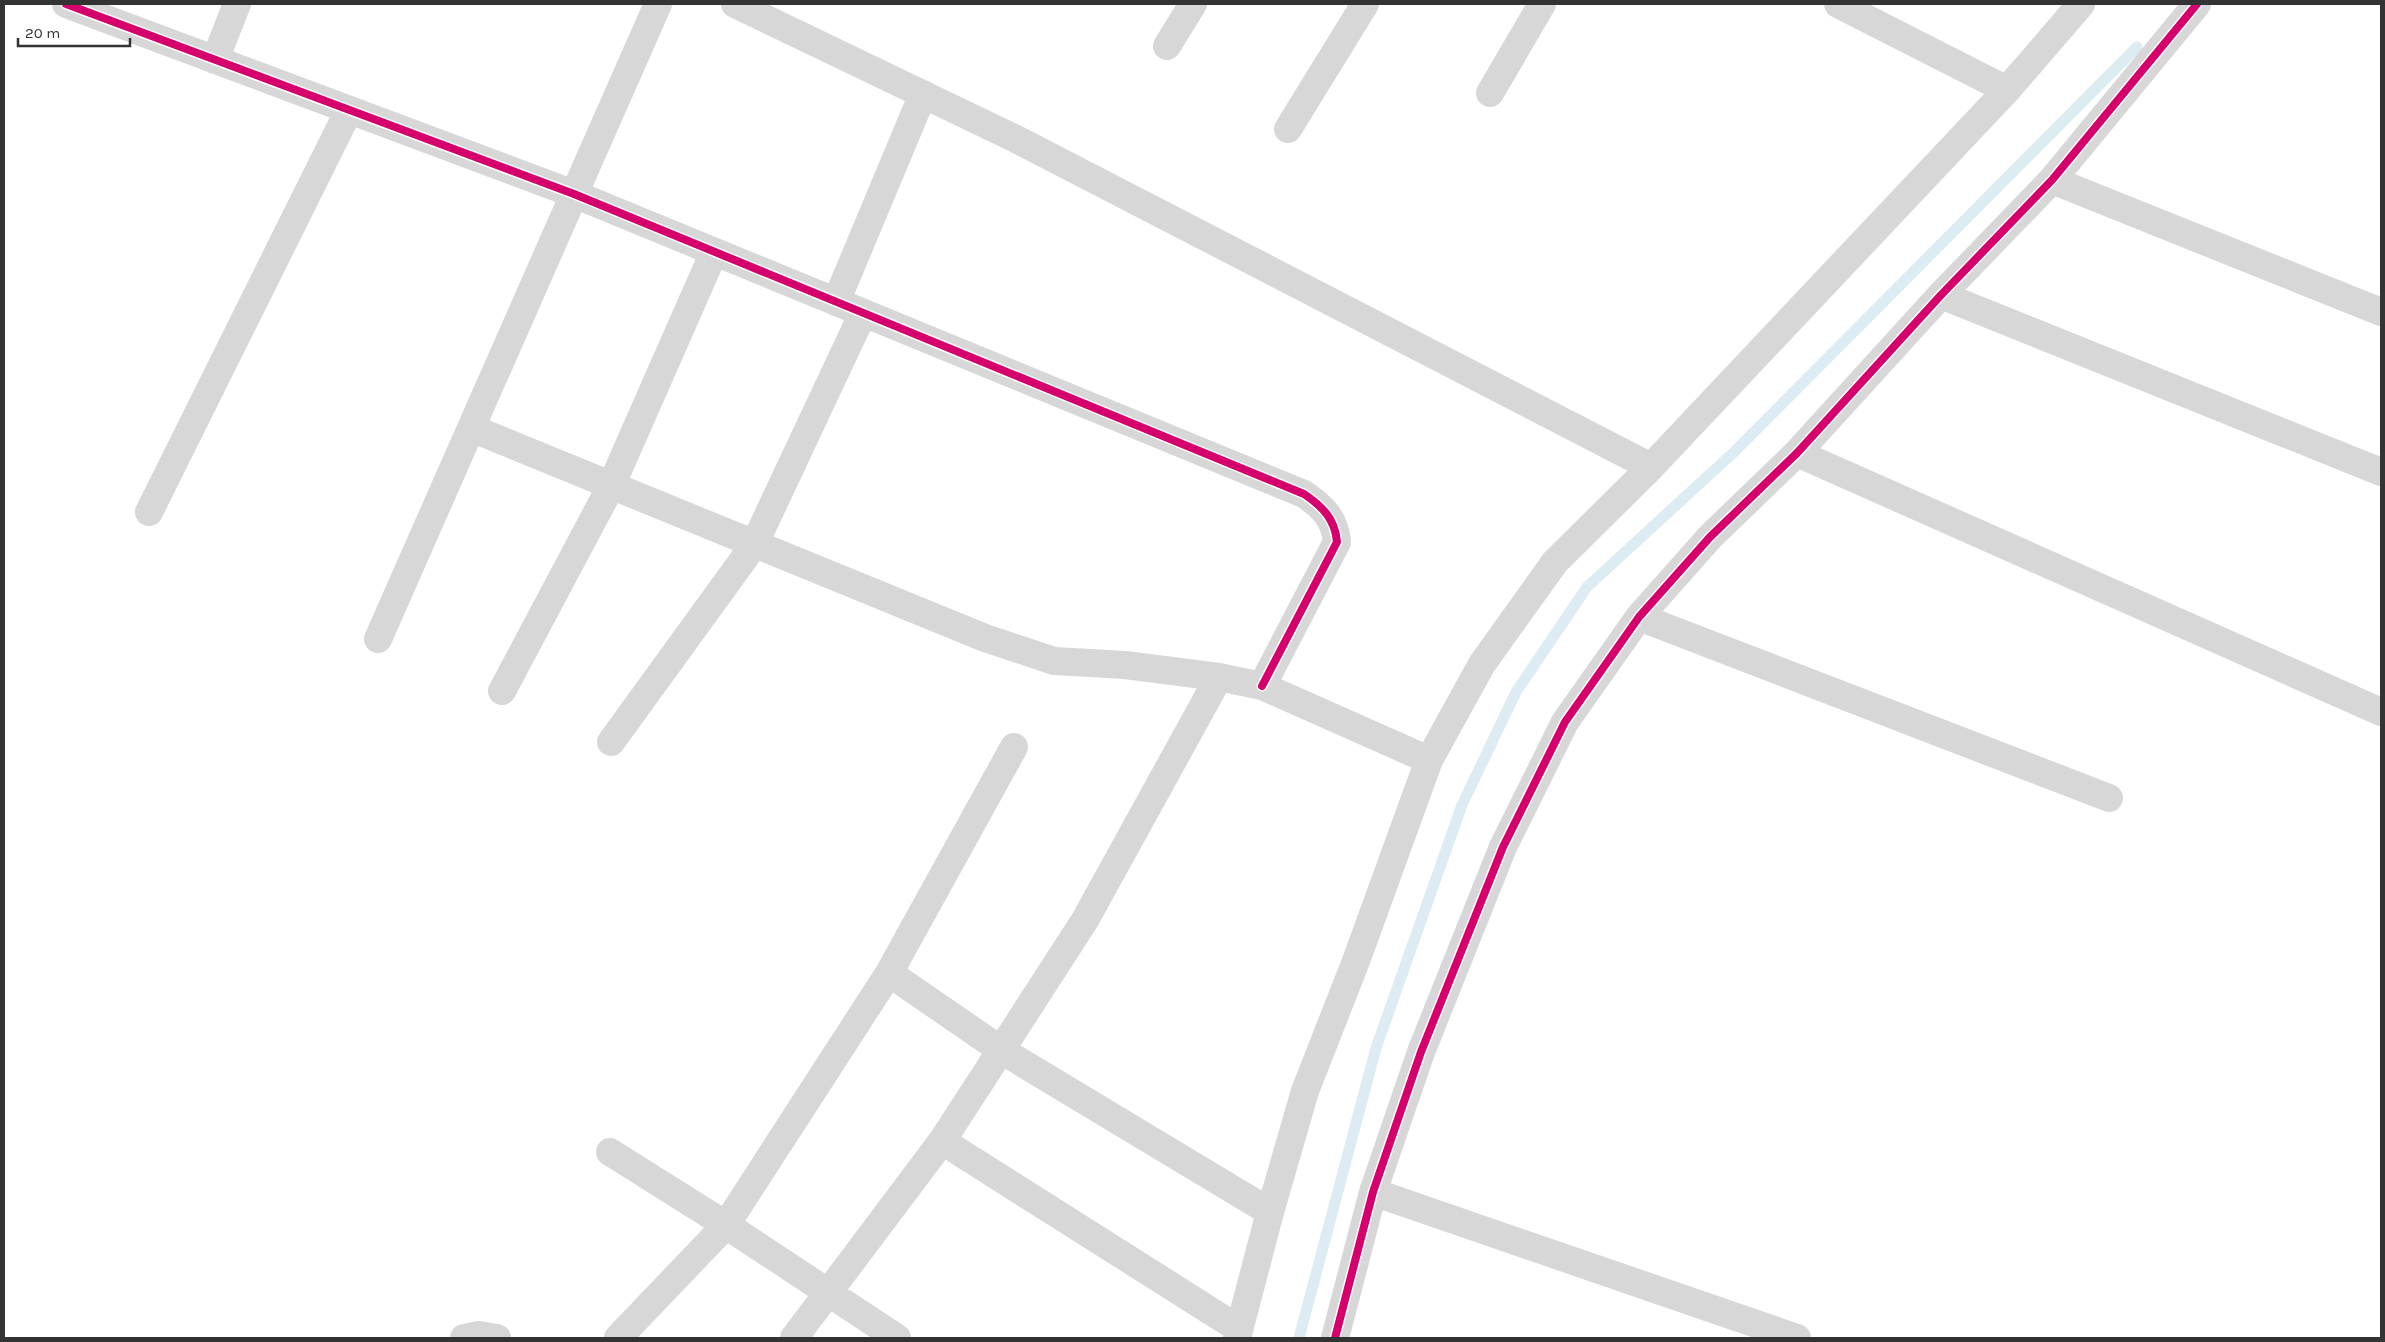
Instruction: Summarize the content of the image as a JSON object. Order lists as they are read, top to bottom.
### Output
{
  "scale_bar": "20 m"
}
